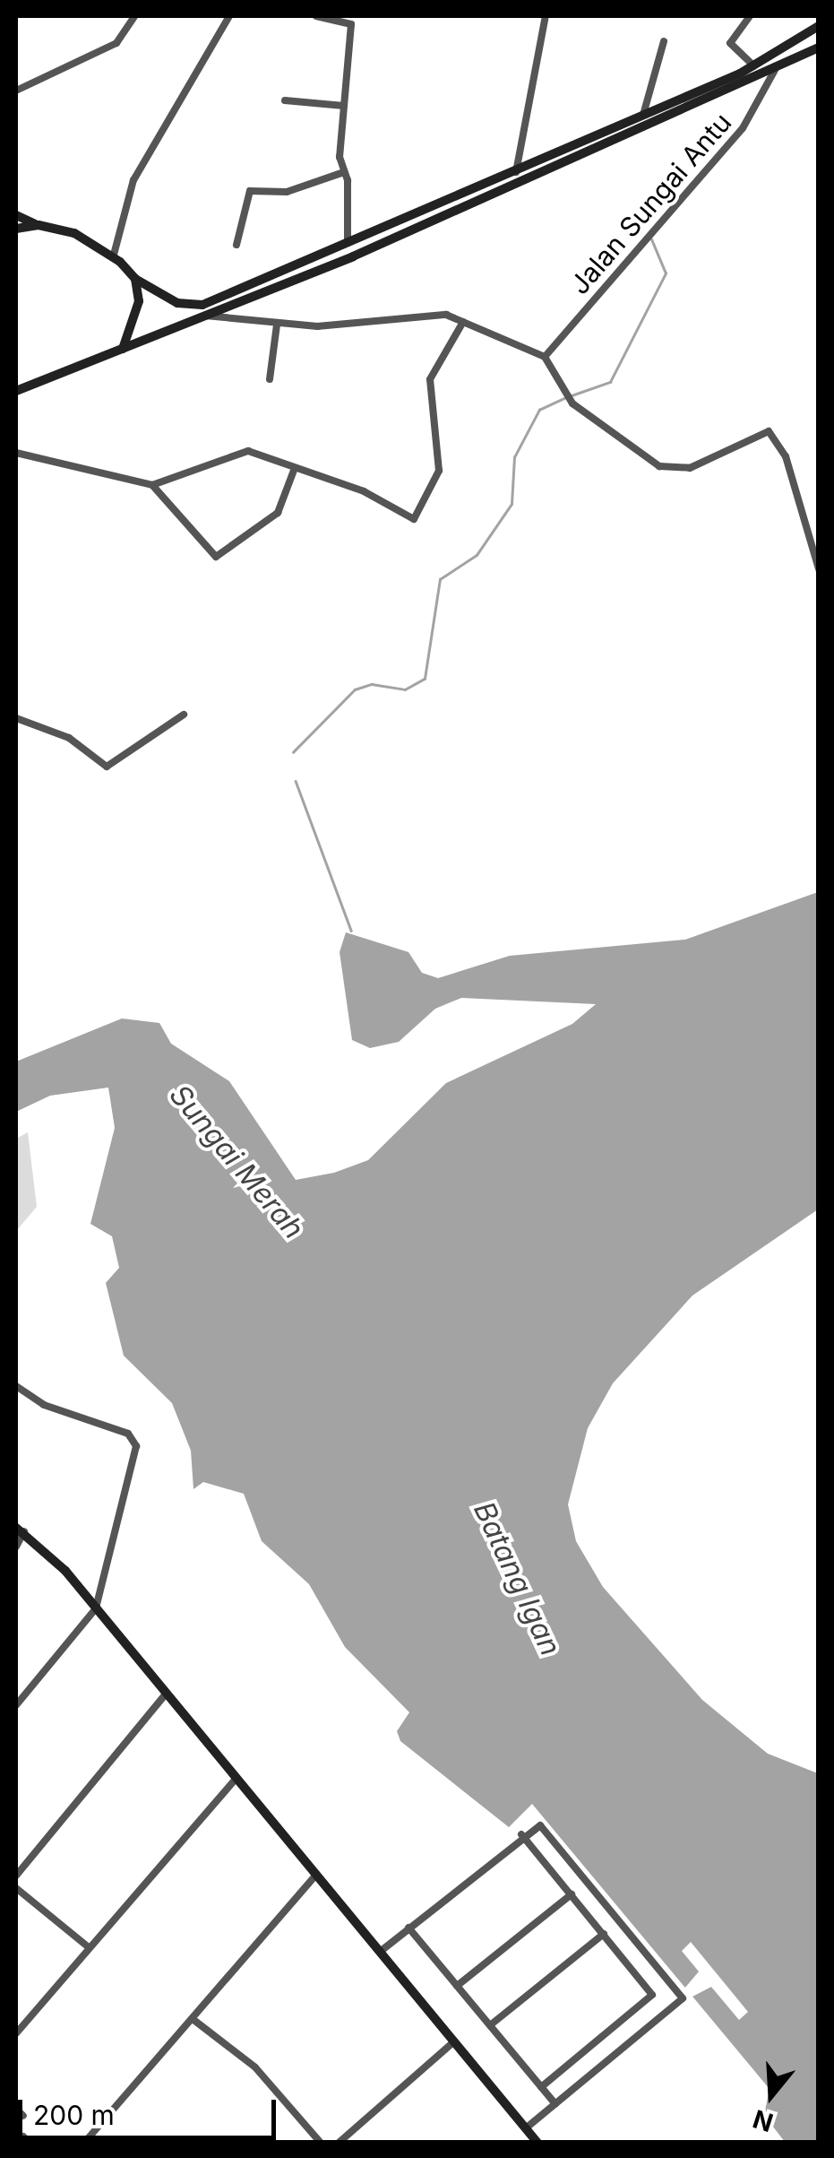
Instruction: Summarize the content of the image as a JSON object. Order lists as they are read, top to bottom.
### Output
{
  "streets": {
    "street": ["Jalan Sungai Antu"]
  },
  "water": ["Sungai Merah", "Batang Igan"],
  "scale_bar": "200 m",
  "north": "bottom"
}
